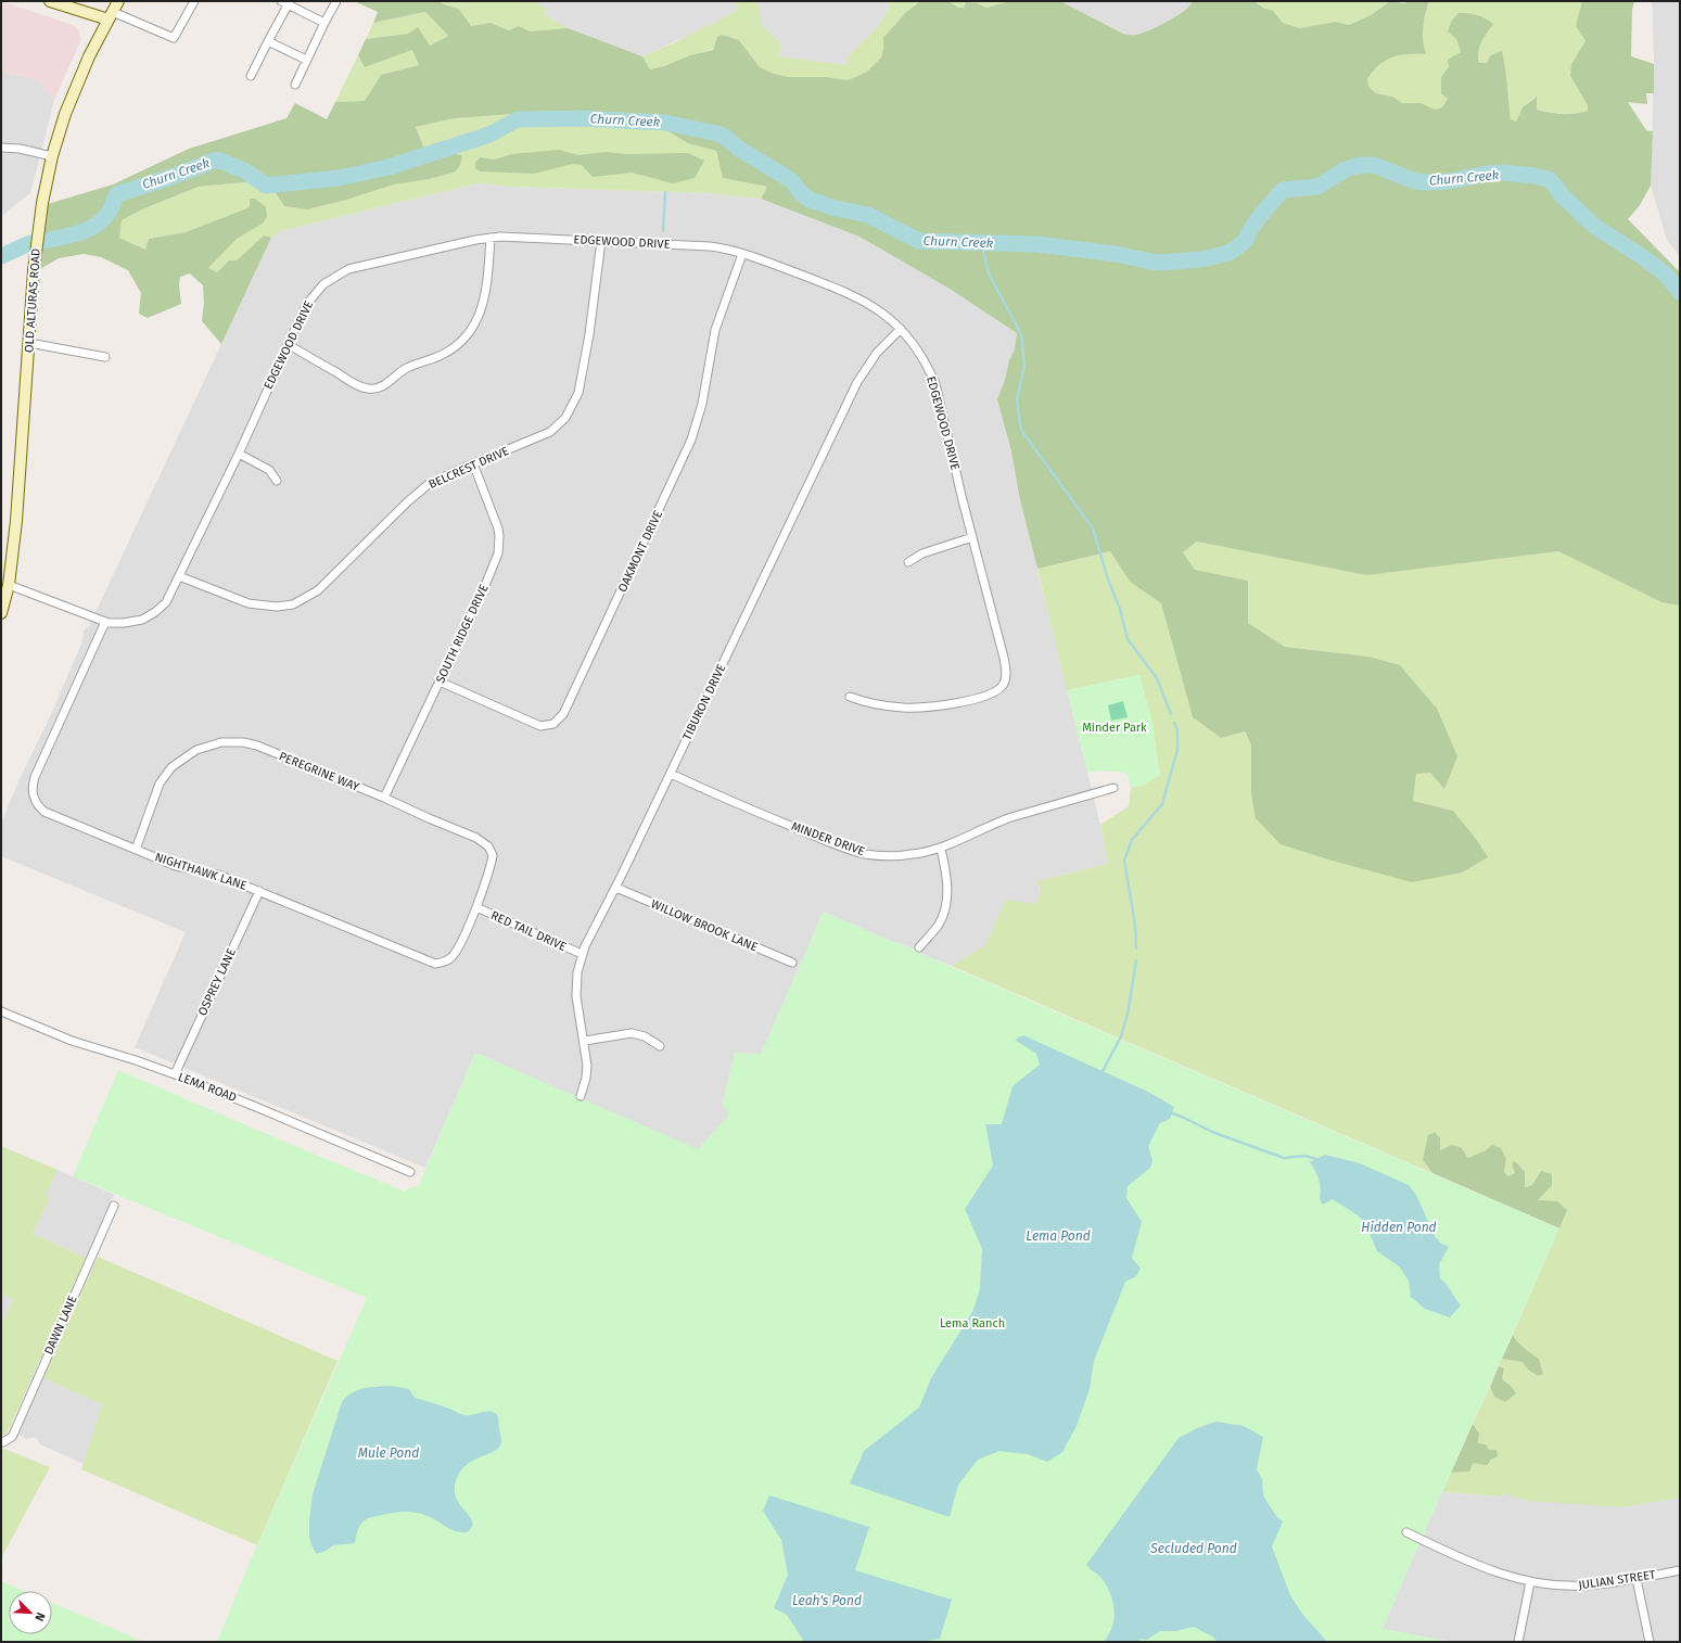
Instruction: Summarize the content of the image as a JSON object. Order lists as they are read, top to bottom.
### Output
{
  "streets": {
    "main road": ["OLD ALTURAS ROAD"],
    "street": [
      "EDGEWOOD DRIVE",
      "BELCREST DRIVE",
      "OAKMONT DRIVE",
      "SOUTH RIDGE DRIVE",
      "TIBURON DRIVE",
      "PEREGRINE WAY",
      "MINDER DRIVE",
      "NIGHTHAWK LANE",
      "WILLOW BROOK LANE",
      "RED TAIL DRIVE",
      "OSPREY LANE",
      "LEMA ROAD",
      "DAWN LANE",
      "JULIAN STREET"
    ]
  },
  "crossings": [
    ["EDGEWOOD DRIVE", "OLD ALTURAS ROAD"],
    ["EDGEWOOD DRIVE", "BELCREST DRIVE"],
    ["EDGEWOOD DRIVE", "OAKMONT DRIVE"],
    ["EDGEWOOD DRIVE", "TIBURON DRIVE"],
    ["EDGEWOOD DRIVE", "NIGHTHAWK LANE"],
    ["BELCREST DRIVE", "SOUTH RIDGE DRIVE"],
    ["OAKMONT DRIVE", "SOUTH RIDGE DRIVE"],
    ["SOUTH RIDGE DRIVE", "PEREGRINE WAY"],
    ["TIBURON DRIVE", "MINDER DRIVE"],
    ["TIBURON DRIVE", "WILLOW BROOK LANE"],
    ["TIBURON DRIVE", "RED TAIL DRIVE"],
    ["PEREGRINE WAY", "NIGHTHAWK LANE"],
    ["PEREGRINE WAY", "RED TAIL DRIVE"],
    ["NIGHTHAWK LANE", "RED TAIL DRIVE"],
    ["NIGHTHAWK LANE", "OSPREY LANE"],
    ["OSPREY LANE", "LEMA ROAD"]
  ],
  "water": [
    "Churn Creek",
    "Hidden Pond",
    "Lema Pond",
    "Mule Pond",
    "Secluded Pond",
    "Leah's Pond"
  ],
  "parks": ["Minder Park", "Lema Ranch"],
  "north": "bottom right"
}
